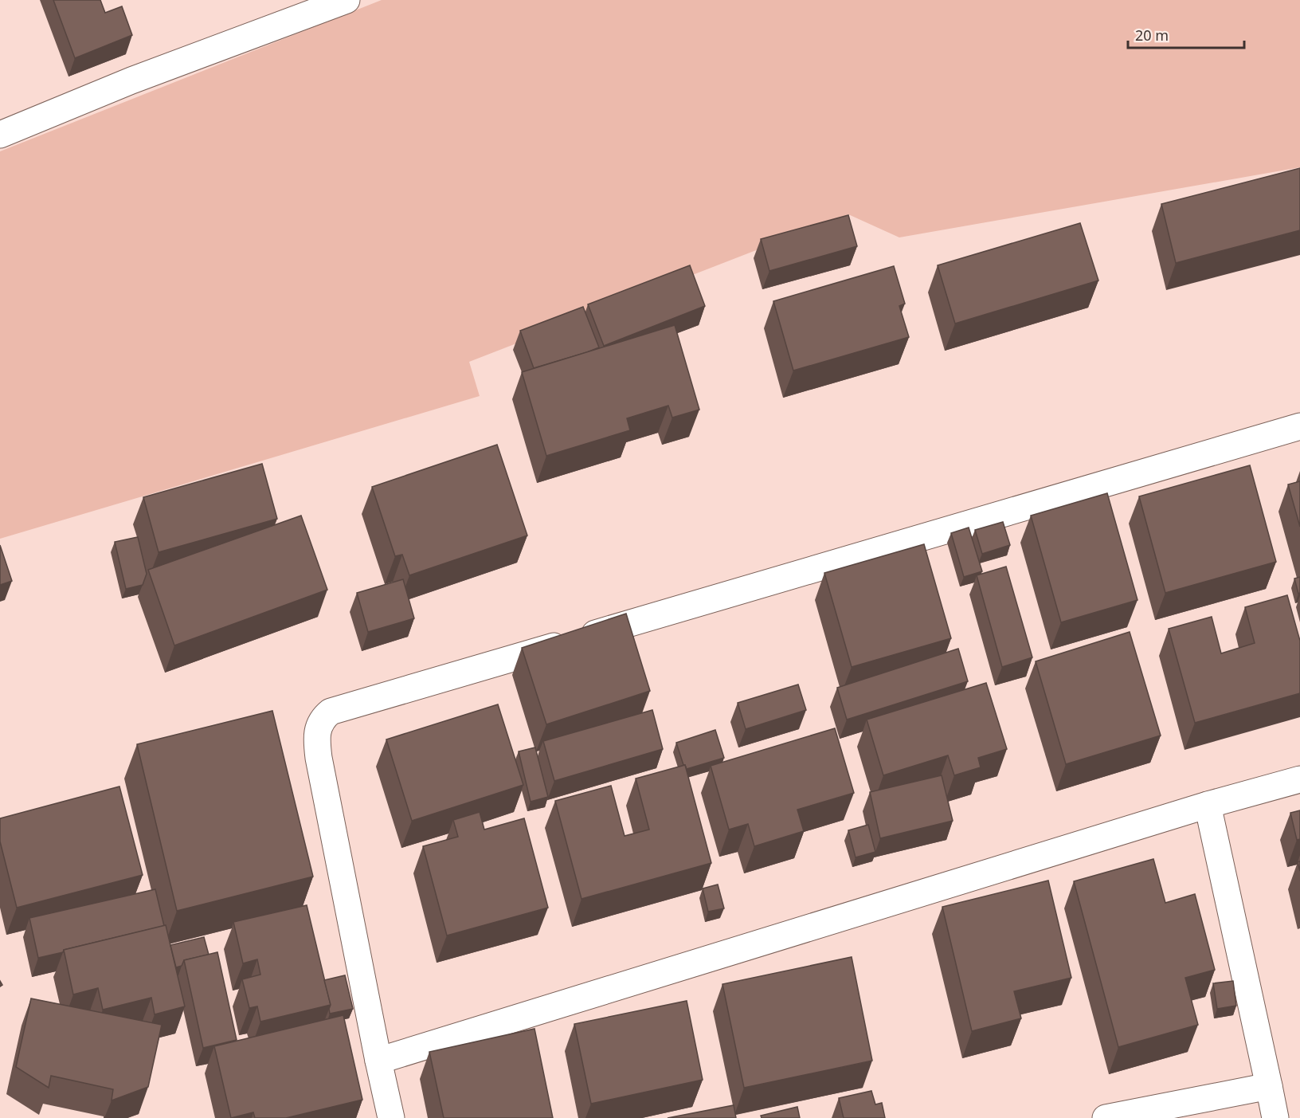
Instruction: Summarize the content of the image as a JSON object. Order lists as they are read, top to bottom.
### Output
{
  "scale_bar": "20 m"
}
